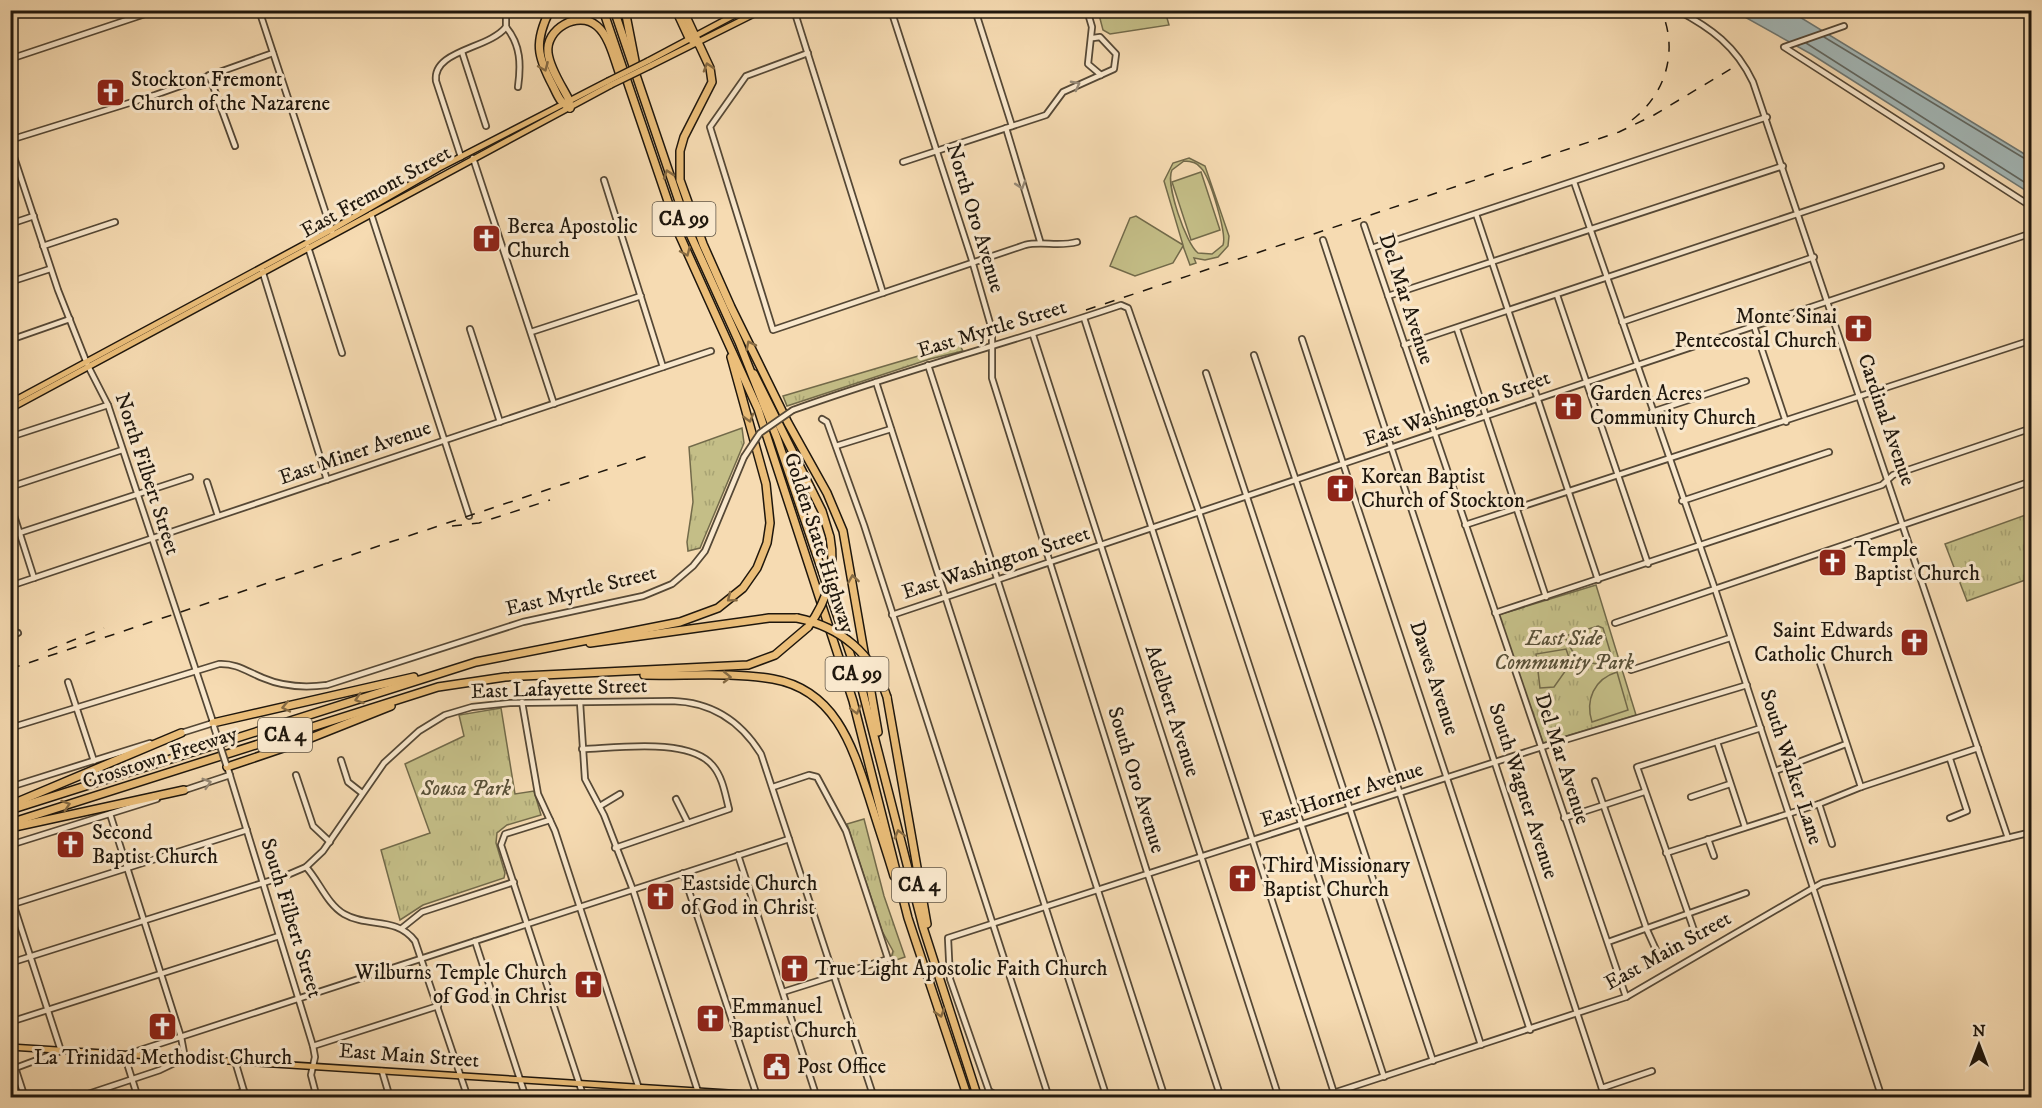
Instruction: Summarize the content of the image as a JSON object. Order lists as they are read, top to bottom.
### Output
{
  "streets": {
    "highway": [
      "CA 99",
      "Golden State Highway",
      "CA 4",
      "Crosstown Freeway"
    ],
    "main road": ["East Fremont Street", "East Main Street"],
    "street": [
      "North Oro Avenue",
      "Del Mar Avenue",
      "East Myrtle Street",
      "East Washington Street",
      "Cardinal Avenue",
      "East Miner Avenue",
      "North Filbert Street",
      "Dawes Avenue",
      "East Lafayette Street",
      "Adelbert Avenue",
      "South Walker Lane",
      "South Oro Avenue",
      "South Wagner Avenue",
      "East Horner Avenue",
      "South Filbert Street"
    ]
  },
  "crossings": [
    ["East Fremont Street", "North Filbert Street"],
    ["North Oro Avenue", "East Myrtle Street"],
    ["North Oro Avenue", "South Oro Avenue"],
    ["Del Mar Avenue", "East Washington Street"],
    ["Del Mar Avenue", "East Horner Avenue"],
    ["Del Mar Avenue", "East Main Street"],
    ["East Myrtle Street", "East Washington Street"],
    ["East Myrtle Street", "North Filbert Street"],
    ["East Myrtle Street", "Adelbert Avenue"],
    ["East Washington Street", "Cardinal Avenue"],
    ["East Washington Street", "Dawes Avenue"],
    ["East Washington Street", "Adelbert Avenue"],
    ["East Washington Street", "South Walker Lane"],
    ["East Washington Street", "South Oro Avenue"],
    ["East Washington Street", "South Wagner Avenue"],
    ["Cardinal Avenue", "East Main Street"],
    ["East Miner Avenue", "North Filbert Street"],
    ["North Filbert Street", "South Filbert Street"],
    ["Golden State Highway", "CA 4"],
    ["Dawes Avenue", "East Horner Avenue"],
    ["Dawes Avenue", "East Main Street"],
    ["East Lafayette Street", "South Filbert Street"],
    ["Adelbert Avenue", "East Horner Avenue"],
    ["CA 4", "Crosstown Freeway"],
    ["South Walker Lane", "East Horner Avenue"],
    ["South Walker Lane", "East Main Street"],
    ["South Oro Avenue", "East Horner Avenue"],
    ["South Wagner Avenue", "East Horner Avenue"],
    ["South Wagner Avenue", "East Main Street"],
    ["South Filbert Street", "East Main Street"]
  ],
  "parks": ["East Side Community Park", "Sousa Park"],
  "places": {
    "church": [
      "Stockton Fremont Church of the Nazarene",
      "Berea Apostolic Church",
      "Monte Sinai Pentecostal Church",
      "Garden Acres Community Church",
      "Korean Baptist Church of Stockton",
      "Temple Baptist Church",
      "Saint Edwards Catholic Church",
      "Second Baptist Church",
      "Third Missionary Baptist Church",
      "Eastside Church of God in Christ",
      "True Light Apostolic Faith Church",
      "Wilburns Temple Church of God in Christ",
      "Emmanuel Baptist Church",
      "La Trinidad Methodist Church"
    ],
    "public building": ["Post Office"]
  },
  "north": "top"
}
